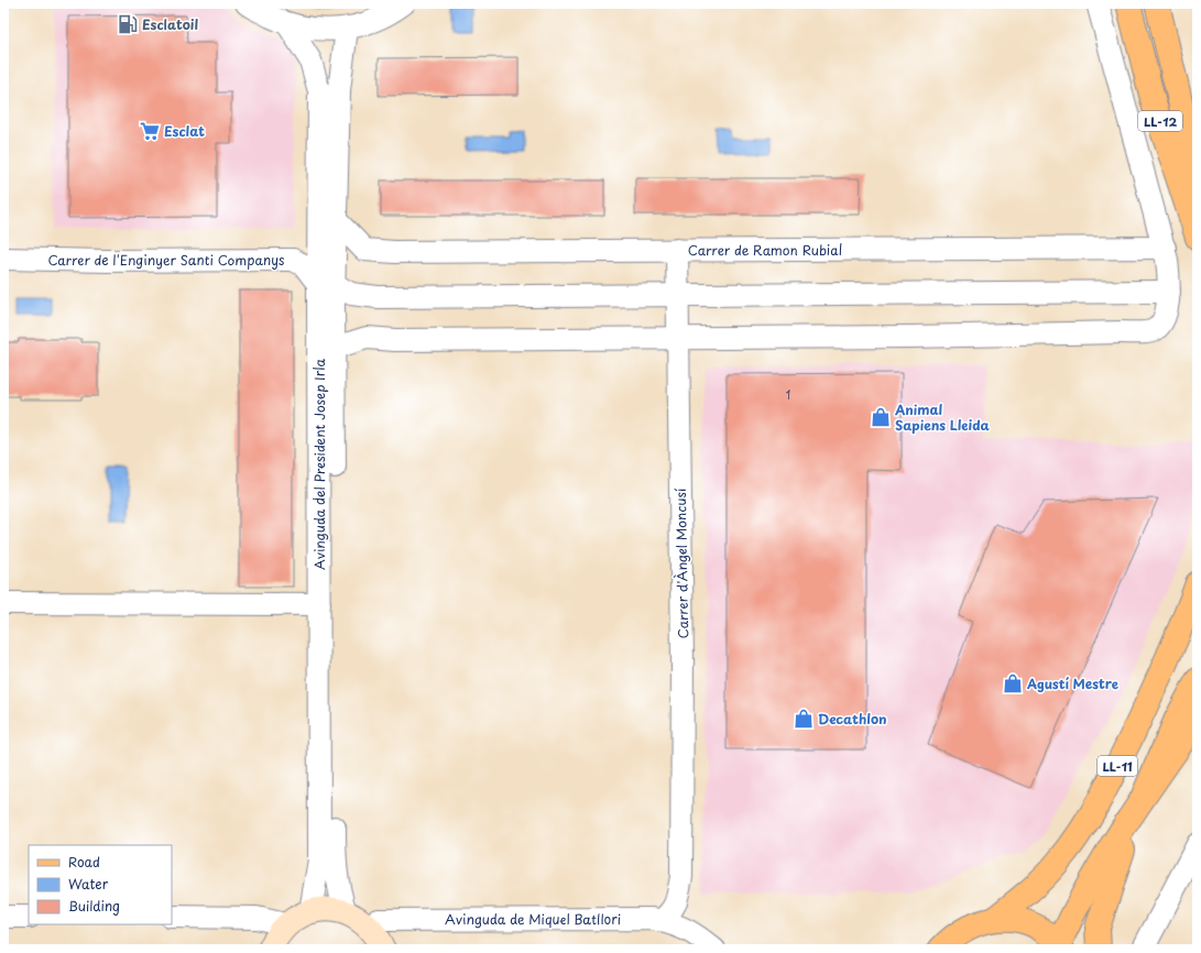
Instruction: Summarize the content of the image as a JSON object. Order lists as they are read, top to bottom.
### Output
{
  "streets": {
    "main road": ["LL-12", "LL-11"],
    "street": [
      "Carrer de Ramon Rubial",
      "Carrer de l'Enginyer Santi Companys",
      "Avinguda del President Josep Irla",
      "Carrer d'Àngel Moncusí",
      "Avinguda de Miquel Batllori"
    ]
  },
  "crossings": [
    ["Carrer de Ramon Rubial", "Avinguda del President Josep Irla"],
    ["Carrer de Ramon Rubial", "Carrer d'Àngel Moncusí"],
    ["Carrer de l'Enginyer Santi Companys", "Avinguda del President Josep Irla"],
    ["Carrer d'Àngel Moncusí", "Avinguda de Miquel Batllori"]
  ],
  "places": {
    "fuel station": ["Esclatoil"],
    "supermarket": ["Esclat"],
    "shop": ["Animal Sapiens Lleida", "Agustí Mestre", "Decathlon"]
  },
  "house_numbers": ["1"],
  "legend": ["Road", "Water", "Building"]
}
